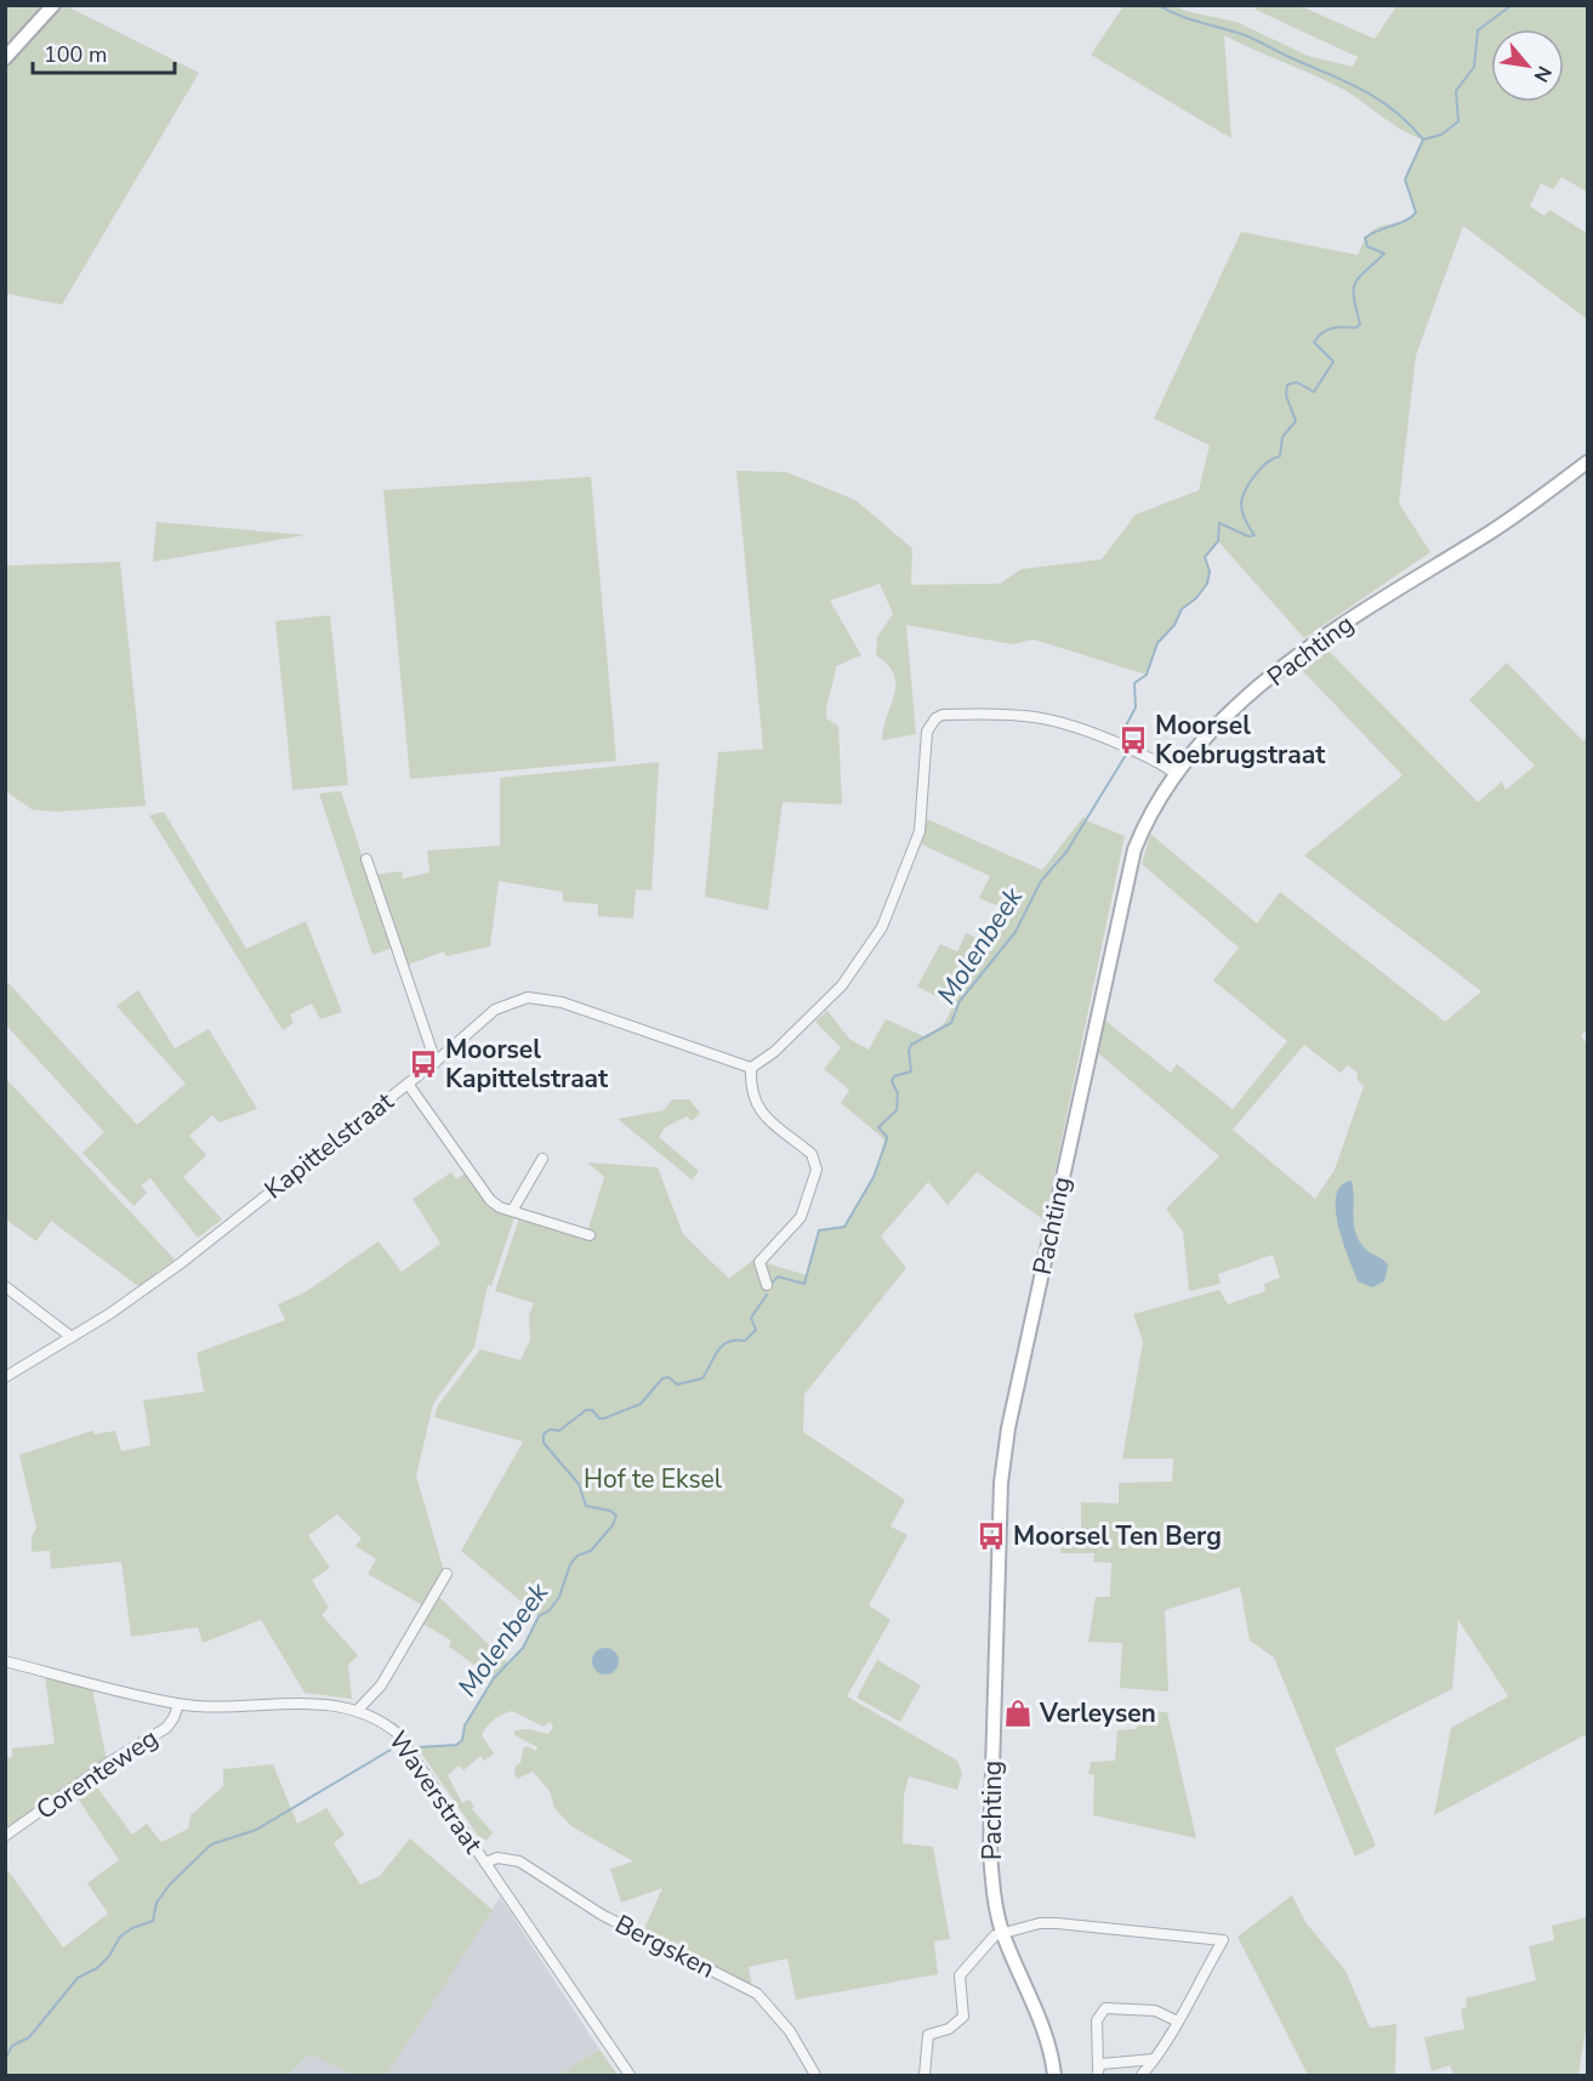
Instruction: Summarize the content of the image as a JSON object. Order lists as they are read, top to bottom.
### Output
{
  "streets": {
    "main road": ["Pachting"],
    "street": [
      "Kapittelstraat",
      "Corenteweg",
      "Waverstraat",
      "Bergsken"
    ]
  },
  "crossings": [
    ["Corenteweg", "Waverstraat"],
    ["Waverstraat", "Bergsken"]
  ],
  "water": ["Molenbeek"],
  "parks": ["Hof te Eksel"],
  "places": {
    "bus stop": ["Moorsel Koebrugstraat", "Moorsel Kapittelstraat", "Moorsel Ten Berg"],
    "shop": ["Verleysen"]
  },
  "scale_bar": "100 m",
  "north": "bottom right"
}
